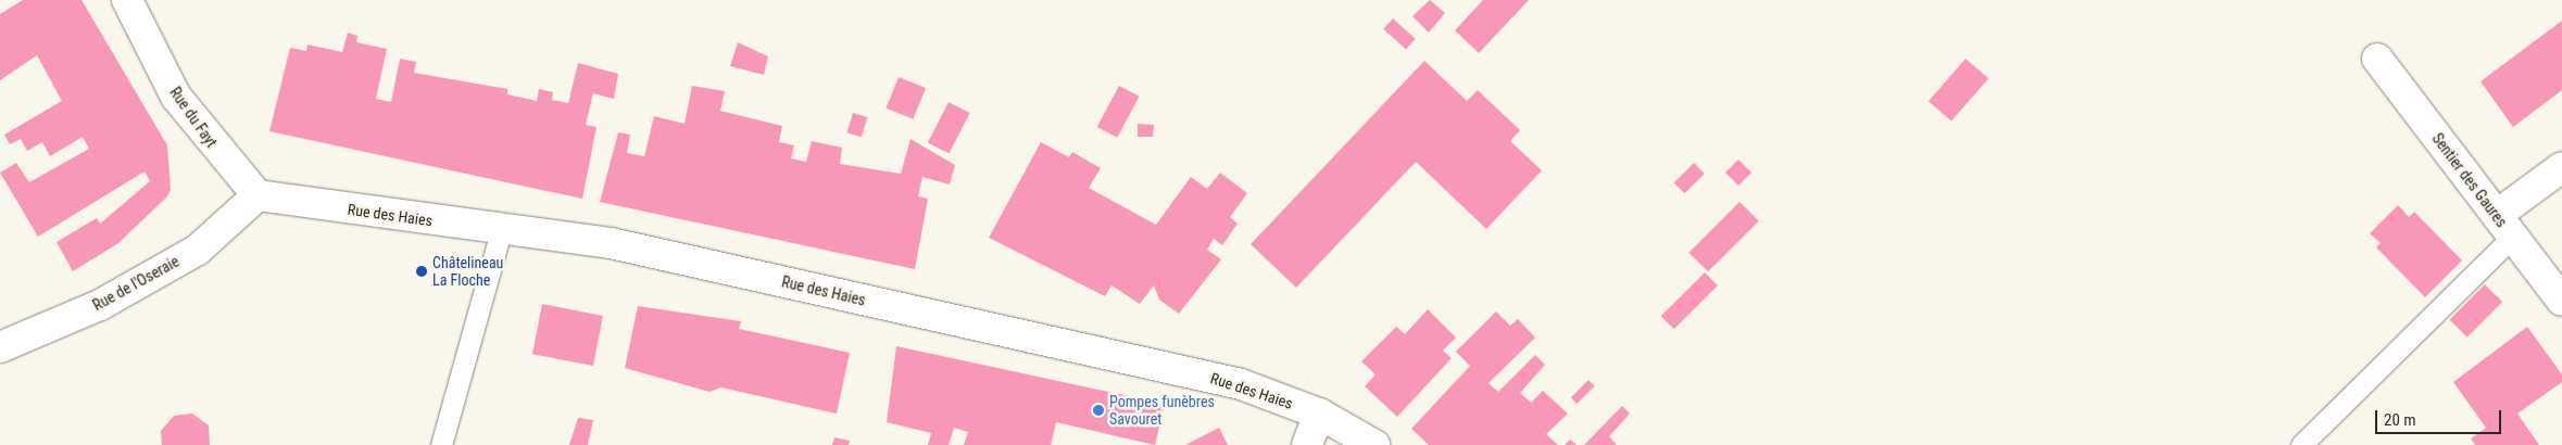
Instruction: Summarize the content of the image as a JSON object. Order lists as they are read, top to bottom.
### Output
{
  "streets": {
    "street": [
      "Rue du Fayt",
      "Sentier des Gaures",
      "Rue des Haies",
      "Rue de l'Oseraie"
    ]
  },
  "crossings": [
    ["Rue du Fayt", "Rue des Haies"],
    ["Rue du Fayt", "Rue de l'Oseraie"],
    ["Rue des Haies", "Rue de l'Oseraie"]
  ],
  "places": ["Châtelineau La Floche", "Pompes funèbres Savouret"],
  "scale_bar": "20 m"
}
